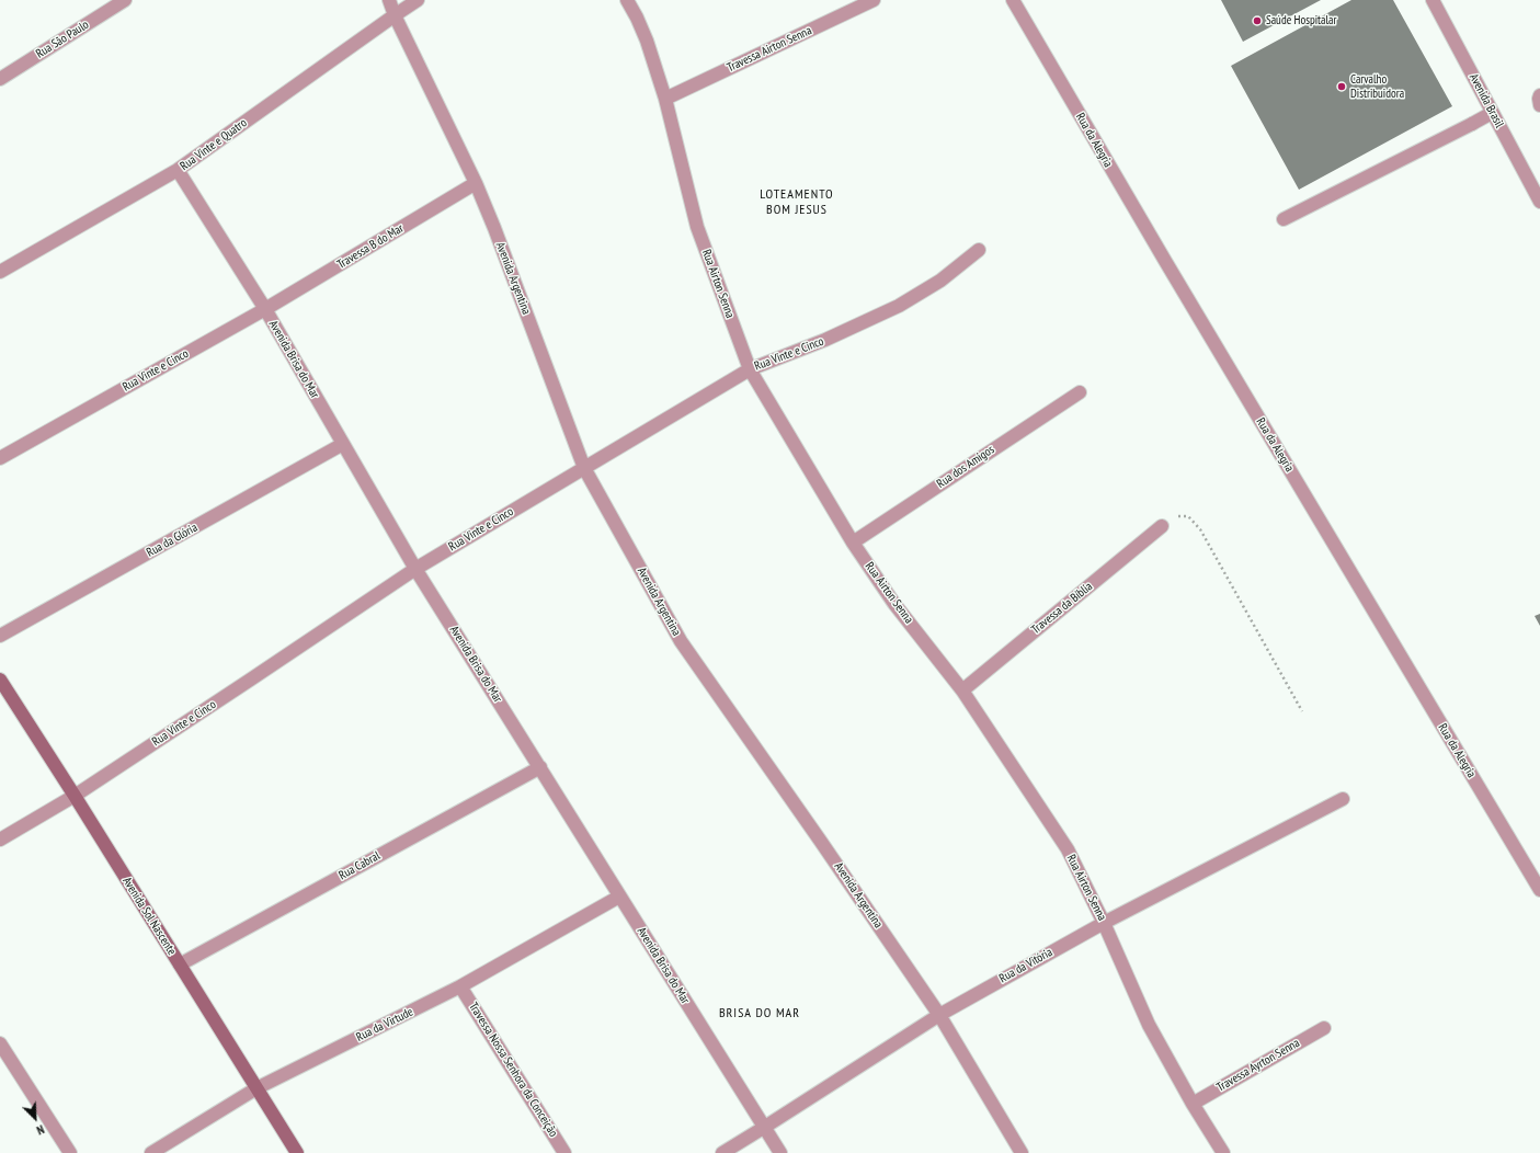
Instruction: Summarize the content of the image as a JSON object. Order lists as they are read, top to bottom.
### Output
{
  "streets": {
    "main road": ["Avenida Sol Nascente"],
    "street": [
      "Rua São Paulo",
      "Travessa Airton Senna",
      "Avenida Brasil",
      "Rua da Alegria",
      "Rua Vinte e Quatro",
      "Travessa B do Mar",
      "Avenida Argentina",
      "Rua Airton Senna",
      "Rua Vinte e Cinco",
      "Avenida Brisa do Mar",
      "Rua dos Amigos",
      "Rua da Glória",
      "Travessa da Bíblia",
      "Rua Cabral",
      "Rua da Vitória",
      "Rua da Virtude",
      "Travessa Ayrton Senna",
      "Travessa Nossa Senhora da Conceição"
    ]
  },
  "crossings": [
    ["Travessa Airton Senna", "Rua Airton Senna"],
    ["Rua Vinte e Quatro", "Avenida Argentina"],
    ["Rua Vinte e Quatro", "Avenida Brisa do Mar"],
    ["Travessa B do Mar", "Avenida Argentina"],
    ["Travessa B do Mar", "Rua Vinte e Cinco"],
    ["Travessa B do Mar", "Avenida Brisa do Mar"],
    ["Avenida Argentina", "Rua Vinte e Cinco"],
    ["Avenida Argentina", "Rua da Vitória"],
    ["Rua Airton Senna", "Rua Vinte e Cinco"],
    ["Rua Airton Senna", "Rua dos Amigos"],
    ["Rua Airton Senna", "Travessa da Bíblia"],
    ["Rua Airton Senna", "Rua da Vitória"],
    ["Rua Airton Senna", "Travessa Ayrton Senna"],
    ["Rua Vinte e Cinco", "Avenida Brisa do Mar"],
    ["Rua Vinte e Cinco", "Avenida Sol Nascente"],
    ["Avenida Brisa do Mar", "Rua da Glória"],
    ["Avenida Brisa do Mar", "Rua Cabral"],
    ["Avenida Brisa do Mar", "Rua da Vitória"],
    ["Avenida Brisa do Mar", "Rua da Virtude"],
    ["Rua Cabral", "Avenida Sol Nascente"],
    ["Avenida Sol Nascente", "Rua da Virtude"],
    ["Rua da Virtude", "Travessa Nossa Senhora da Conceição"]
  ],
  "districts": ["LOTEAMENTO BOM JESUS", "BRISA DO MAR"],
  "places": ["Saúde Hospitalar", "Carvalho Distribuidora"],
  "north": "bottom right"
}
